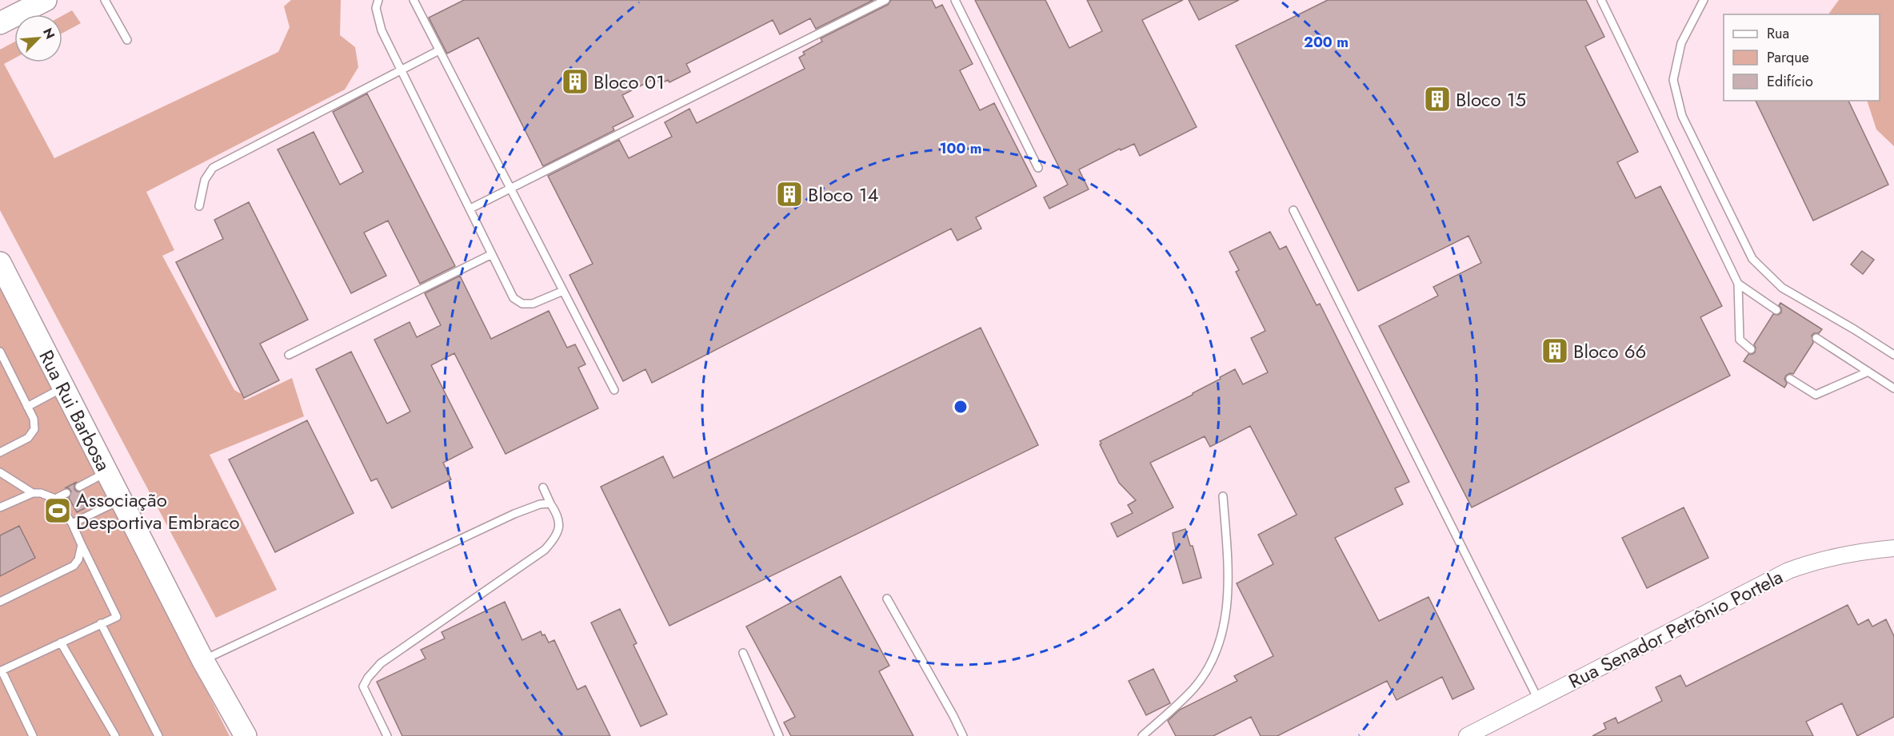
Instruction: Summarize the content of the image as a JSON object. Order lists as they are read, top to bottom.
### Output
{
  "streets": {
    "main road": ["Rua Rui Barbosa"],
    "street": ["Rua Senador Petrônio Portela"]
  },
  "places": {
    "building": [
      "Bloco 01",
      "Bloco 15",
      "Bloco 14",
      "Bloco 66"
    ],
    "sports": ["Associação Desportiva Embraco"]
  },
  "legend": ["Rua", "Parque", "Edifício"],
  "north": "top right",
  "rings": ["200 m", "100 m"]
}
